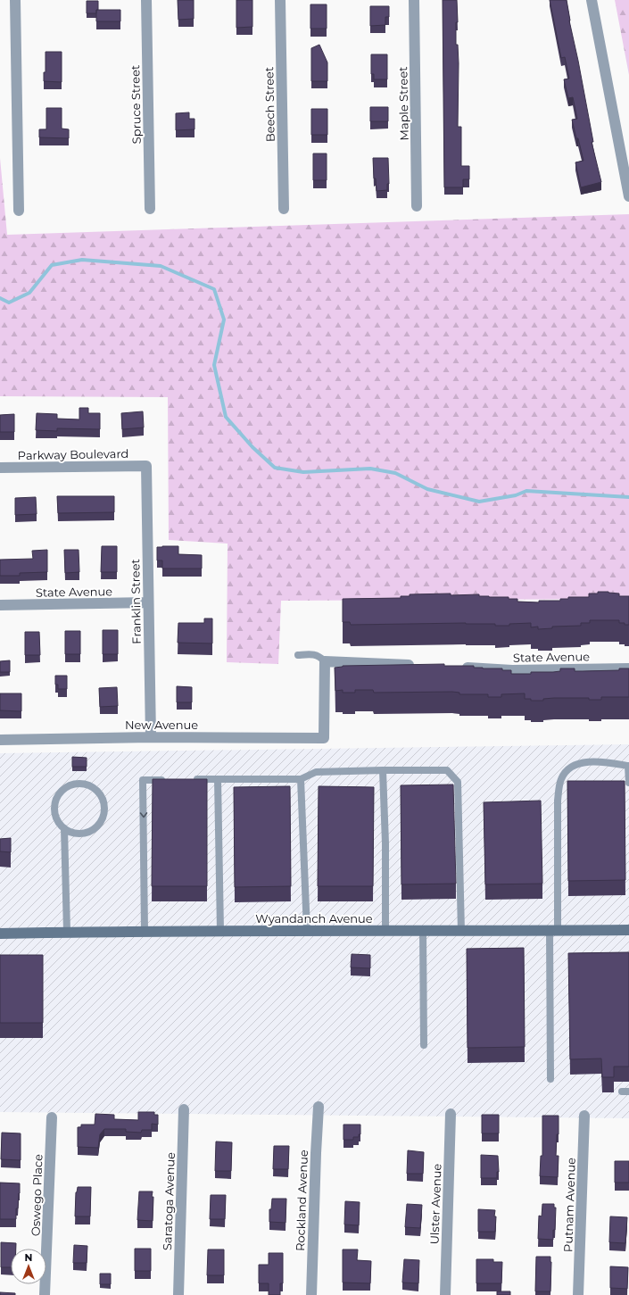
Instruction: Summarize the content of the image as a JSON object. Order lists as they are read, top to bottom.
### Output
{
  "streets": {
    "street": [
      "Maple Street",
      "Spruce Street",
      "Beech Street",
      "Parkway Boulevard",
      "State Avenue",
      "Franklin Street",
      "New Avenue",
      "Wyandanch Avenue",
      "Oswego Place",
      "Rockland Avenue",
      "Saratoga Avenue",
      "Ulster Avenue",
      "Putnam Avenue"
    ]
  },
  "crossings": [
    ["Parkway Boulevard", "Franklin Street"],
    ["State Avenue", "Franklin Street"],
    ["Franklin Street", "New Avenue"]
  ],
  "north": "top"
}
